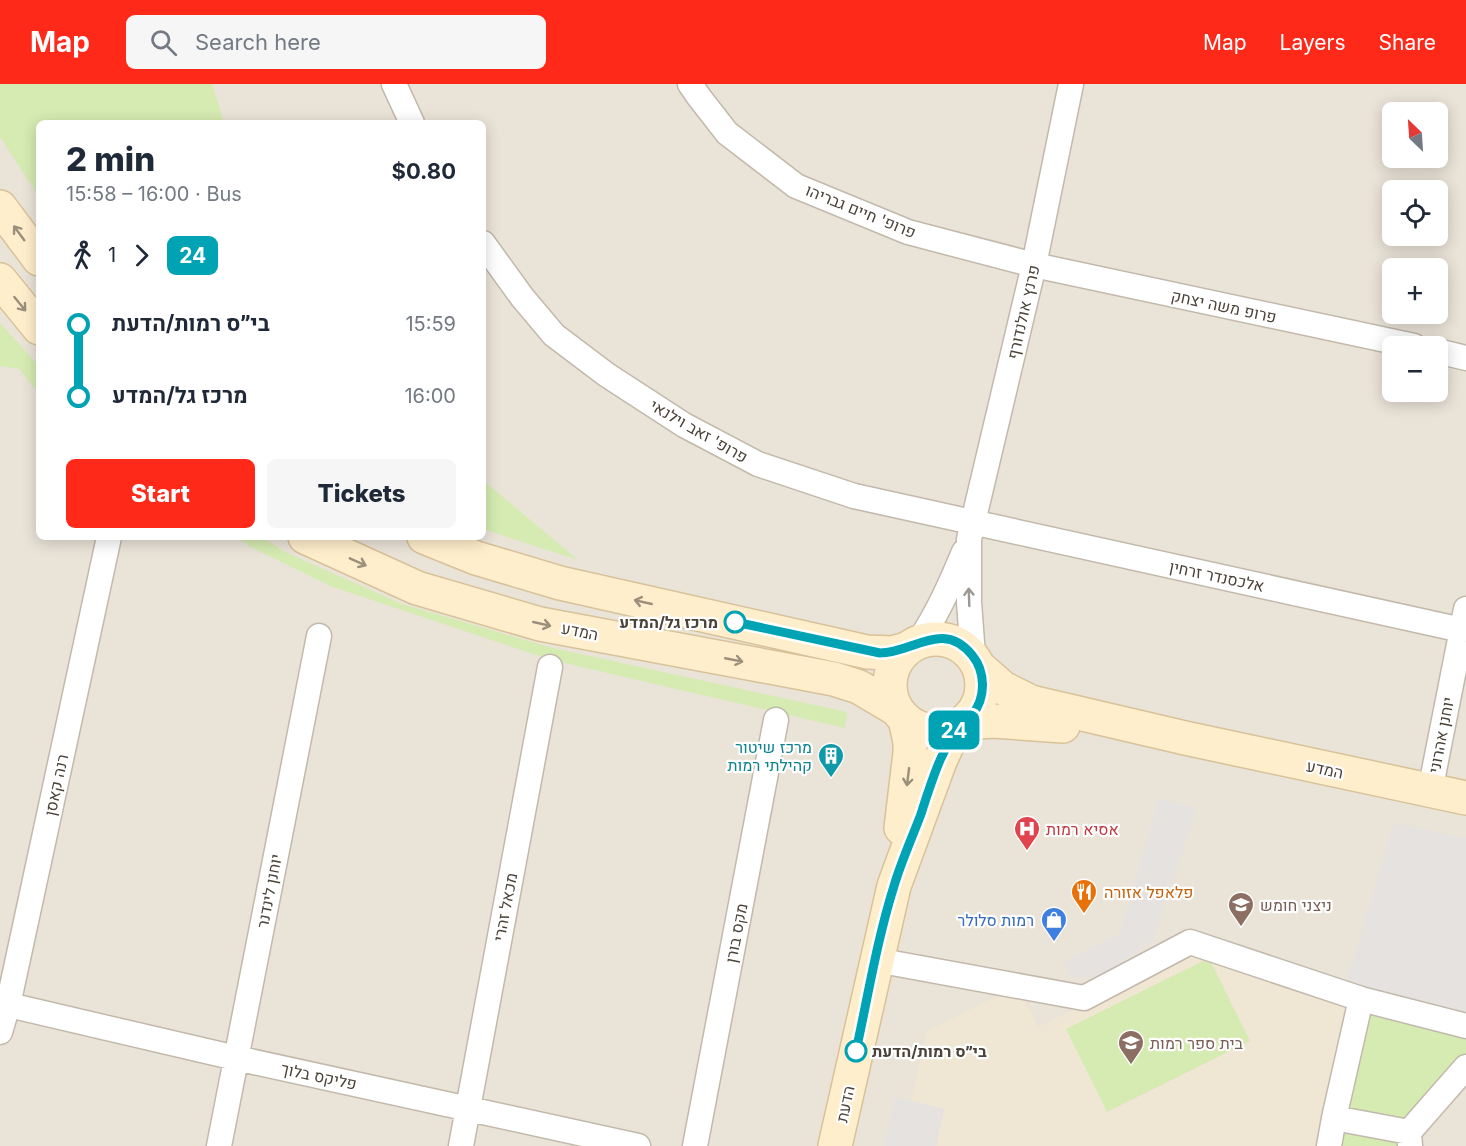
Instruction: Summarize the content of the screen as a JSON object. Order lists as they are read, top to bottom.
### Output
{
  "streets": {
    "street": [
      "פרופ' חיים גבריהו",
      "פרופ משה יצחק",
      "פרנץ אולנדורף",
      "פרופ' זאב וילנאי",
      "אלכסנדר זרחין",
      "המדע",
      "יוחנן אהרוני",
      "רנה קאסן",
      "יוחנן לינדנר",
      "מכאל זהרי",
      "מקס בורן",
      "פליקס בלוך",
      "הדעת"
    ]
  },
  "crossings": [
    ["פרופ' חיים גבריהו", "פרופ משה יצחק"],
    ["פרופ' חיים גבריהו", "פרנץ אולנדורף"],
    ["פרופ משה יצחק", "פרנץ אולנדורף"],
    ["פרנץ אולנדורף", "פרופ' זאב וילנאי"],
    ["פרנץ אולנדורף", "אלכסנדר זרחין"],
    ["פרנץ אולנדורף", "המדע"],
    ["פרנץ אולנדורף", "הדעת"],
    ["פרופ' זאב וילנאי", "אלכסנדר זרחין"],
    ["אלכסנדר זרחין", "יוחנן אהרוני"],
    ["המדע", "יוחנן אהרוני"],
    ["המדע", "הדעת"],
    ["רנה קאסן", "פליקס בלוך"],
    ["יוחנן לינדנר", "פליקס בלוך"],
    ["מכאל זהרי", "פליקס בלוך"]
  ],
  "places": {
    "other": ["מרכז גל/המדע", "בי״ס רמות/הדעת"],
    "building": ["מרכז שיטור קהילתי רמות"],
    "hospital": ["אסיא רמות"],
    "restaurant": ["פלאפל אזורה"],
    "school or university": ["ניצני חומש", "בית ספר רמות"],
    "shop": ["רמות סלולר"]
  },
  "lines": ["bus line 24"],
  "north": "top left",
  "page": {
    "header": "Map",
    "search": "Search here",
    "nav": ["Map", "Layers", "Share"],
    "on_map": "24",
    "map_buttons": ["+", "−"],
    "heading": ["2 min", "15:58 – 16:00 · Bus", "$0.80"],
    "legs": ["1", "24"],
    "list": [
      {
        "name": "בי״ס רמות/הדעת",
        "value": "15:59"
      },
      {
        "name": "מרכז גל/המדע",
        "value": "16:00"
      }
    ],
    "buttons": ["Start", "Tickets"]
  }
}
